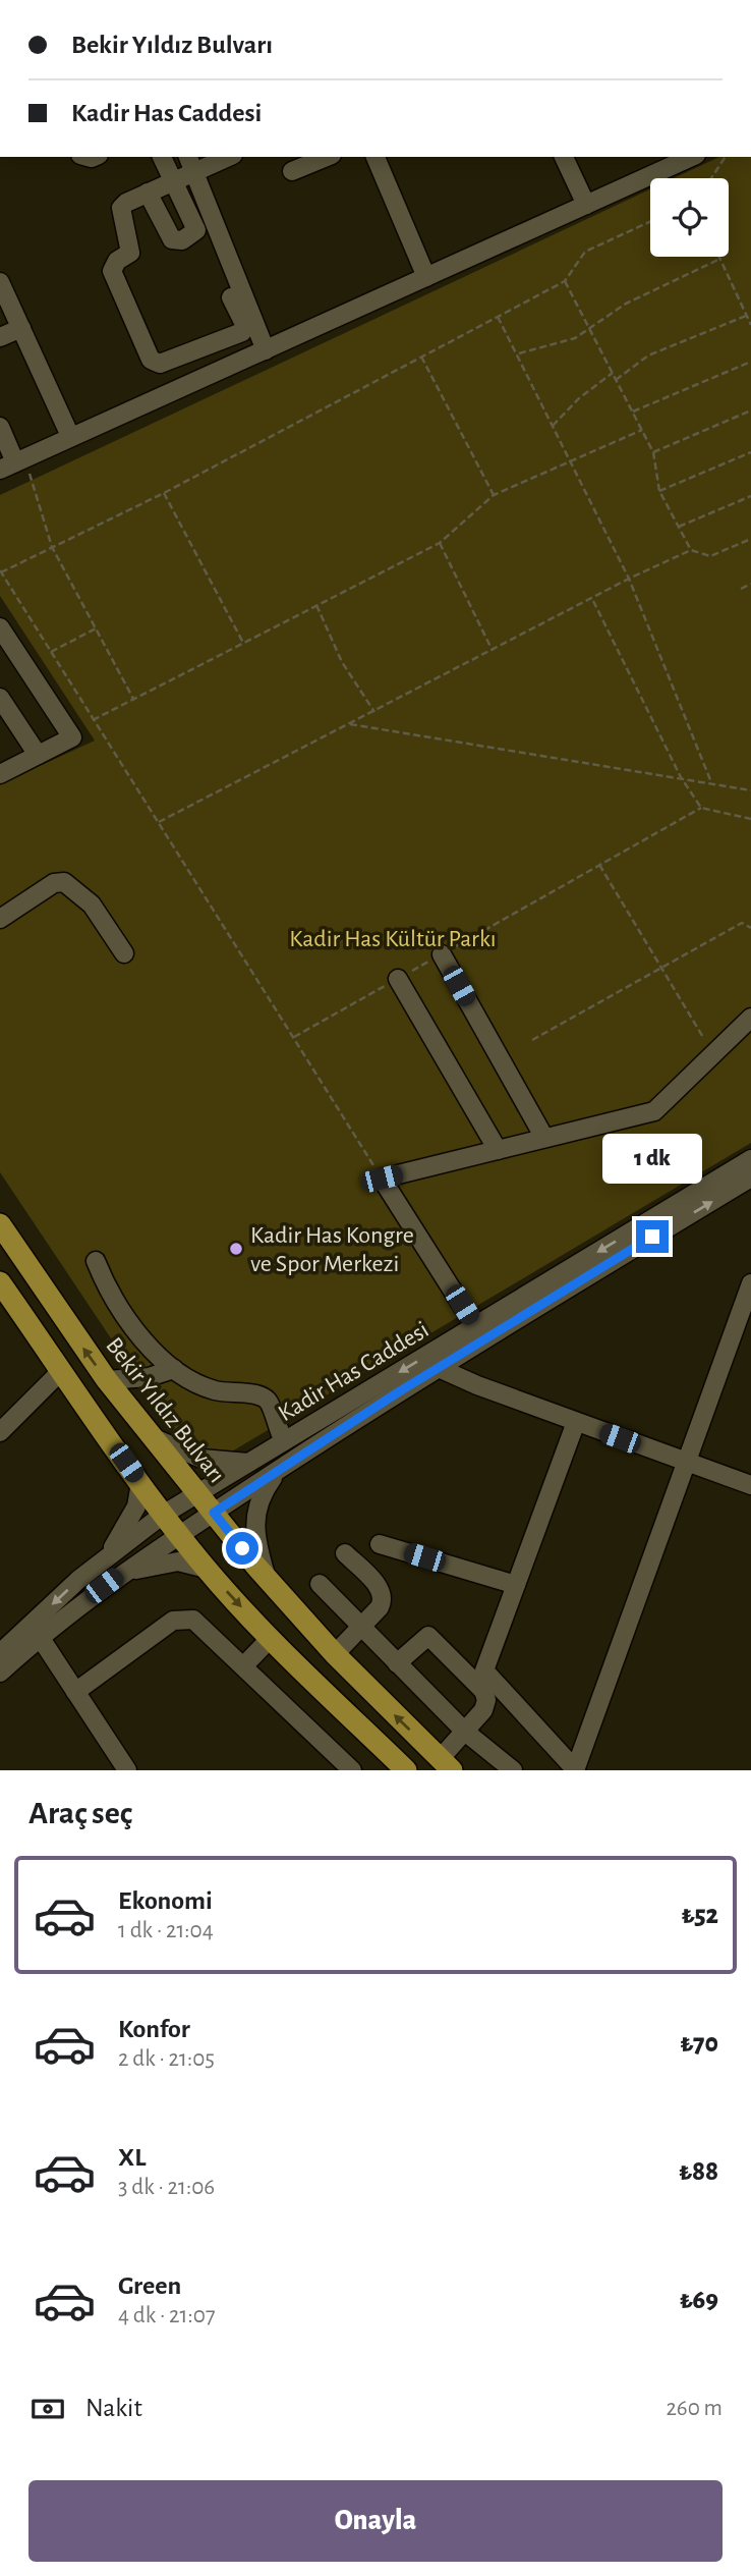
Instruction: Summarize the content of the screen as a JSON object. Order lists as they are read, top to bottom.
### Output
{
  "streets": {
    "main road": ["Bekir Yıldız Bulvarı"],
    "street": ["Kadir Has Caddesi"]
  },
  "crossings": [
    ["Kadir Has Caddesi", "Bekir Yıldız Bulvarı"]
  ],
  "parks": ["Kadir Has Kültür Parkı"],
  "places": ["Kadir Has Kongre ve Spor Merkezi"],
  "page": {
    "banner": ["Bekir Yıldız Bulvarı", "Kadir Has Caddesi"],
    "bubble": "1 dk",
    "heading": "Araç seç",
    "list": [
      {
        "name": "Ekonomi",
        "note": "1 dk · 21:04",
        "value": "₺52"
      },
      {
        "name": "Konfor",
        "note": "2 dk · 21:05",
        "value": "₺70"
      },
      {
        "name": "XL",
        "note": "3 dk · 21:06",
        "value": "₺88"
      },
      {
        "name": "Green",
        "note": "4 dk · 21:07",
        "value": "₺69"
      }
    ],
    "pay": ["Nakit", "260 m"],
    "buttons": "Onayla"
  }
}
